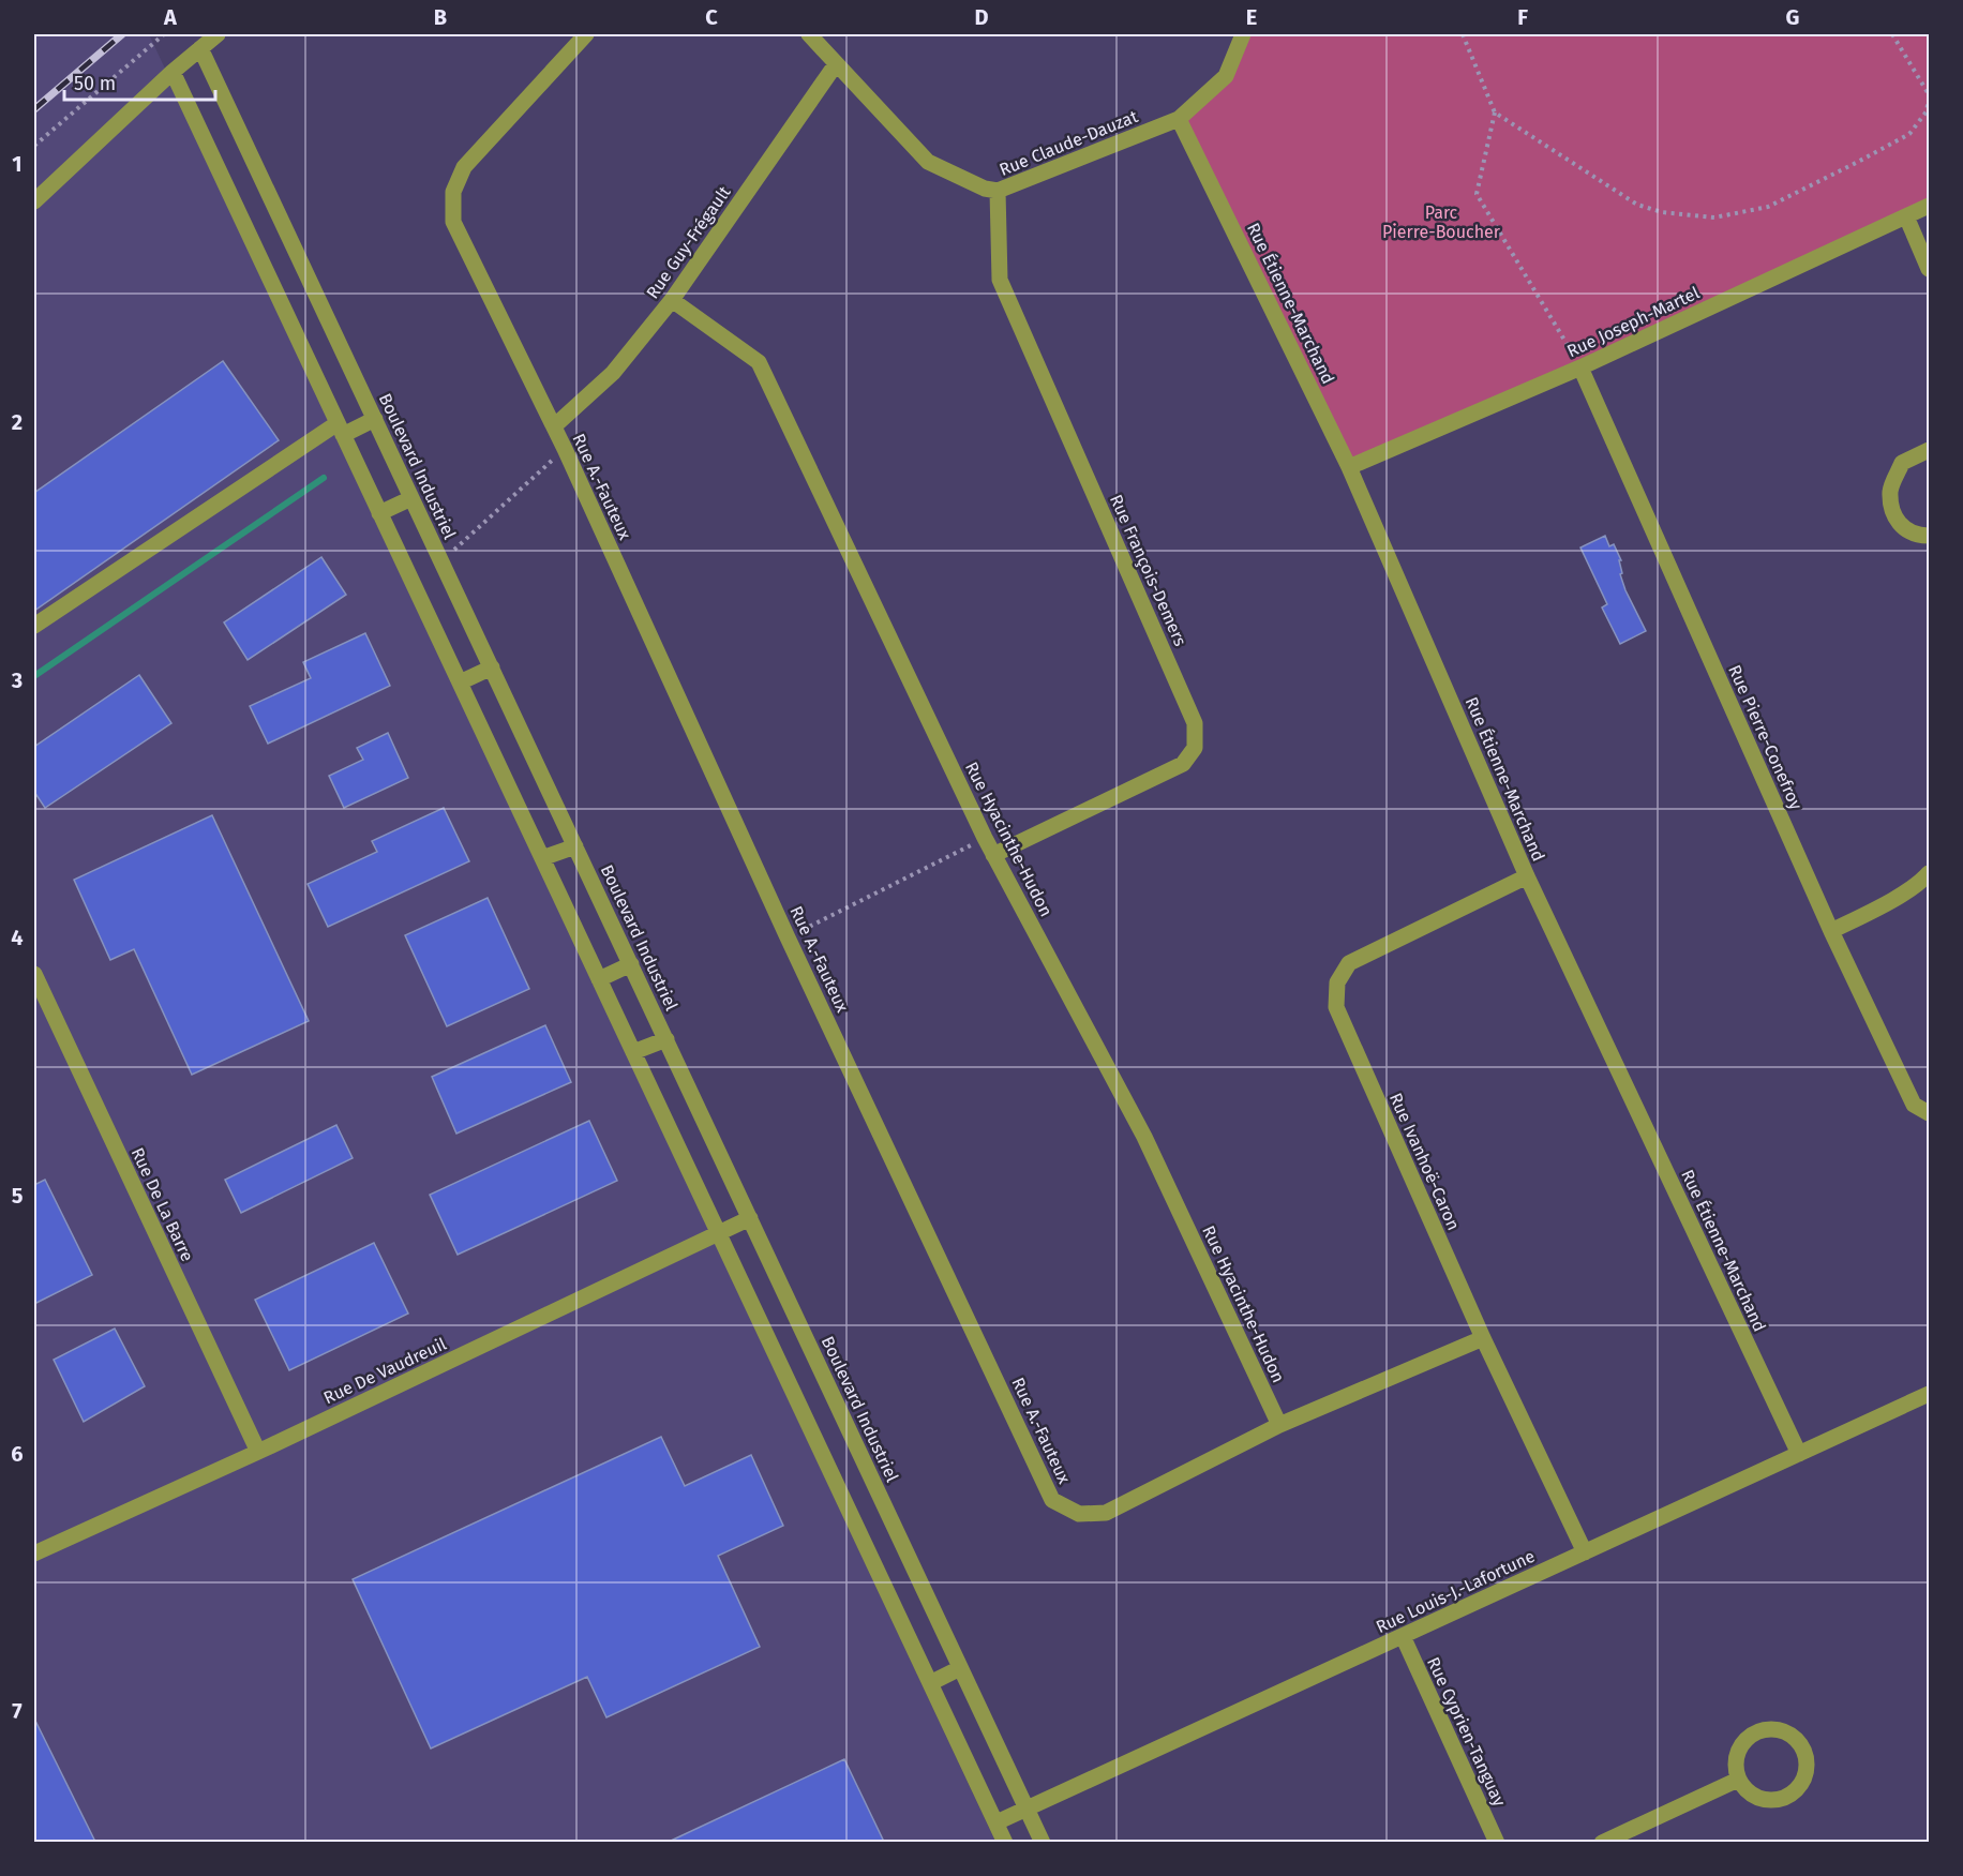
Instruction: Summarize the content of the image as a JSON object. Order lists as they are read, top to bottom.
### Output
{
  "streets": {
    "street": [
      "Rue Claude-Dauzat",
      "Rue Guy-Frégault",
      "Rue Étienne-Marchand",
      "Rue Joseph-Martel",
      "Boulevard Industriel",
      "Rue A.-Fauteux",
      "Rue François-Demers",
      "Rue Pierre-Conefroy",
      "Rue Hyacinthe-Hudon",
      "Rue Ivanhoë-Caron",
      "Rue De La Barre",
      "Rue De Vaudreuil",
      "Rue Louis-J.-Lafortune",
      "Rue Cyprien-Tanguay"
    ]
  },
  "crossings": [
    ["Rue Claude-Dauzat", "Rue Guy-Frégault"],
    ["Rue Claude-Dauzat", "Rue Étienne-Marchand"],
    ["Rue Claude-Dauzat", "Rue François-Demers"],
    ["Rue Guy-Frégault", "Rue A.-Fauteux"],
    ["Rue Guy-Frégault", "Rue Hyacinthe-Hudon"],
    ["Rue Étienne-Marchand", "Rue Joseph-Martel"],
    ["Rue Étienne-Marchand", "Rue Ivanhoë-Caron"],
    ["Rue Étienne-Marchand", "Rue Louis-J.-Lafortune"],
    ["Rue Joseph-Martel", "Rue Pierre-Conefroy"],
    ["Boulevard Industriel", "Rue De Vaudreuil"],
    ["Boulevard Industriel", "Rue Louis-J.-Lafortune"],
    ["Rue A.-Fauteux", "Rue Hyacinthe-Hudon"],
    ["Rue A.-Fauteux", "Rue Ivanhoë-Caron"],
    ["Rue François-Demers", "Rue Hyacinthe-Hudon"],
    ["Rue Ivanhoë-Caron", "Rue Louis-J.-Lafortune"],
    ["Rue De La Barre", "Rue De Vaudreuil"],
    ["Rue Louis-J.-Lafortune", "Rue Cyprien-Tanguay"]
  ],
  "parks": ["Parc Pierre-Boucher"],
  "scale_bar": "50 m",
  "grid": {
    "columns": [
      "A",
      "B",
      "C",
      "D",
      "E",
      "F",
      "G"
    ],
    "rows": [
      "1",
      "2",
      "3",
      "4",
      "5",
      "6",
      "7"
    ]
  }
}
